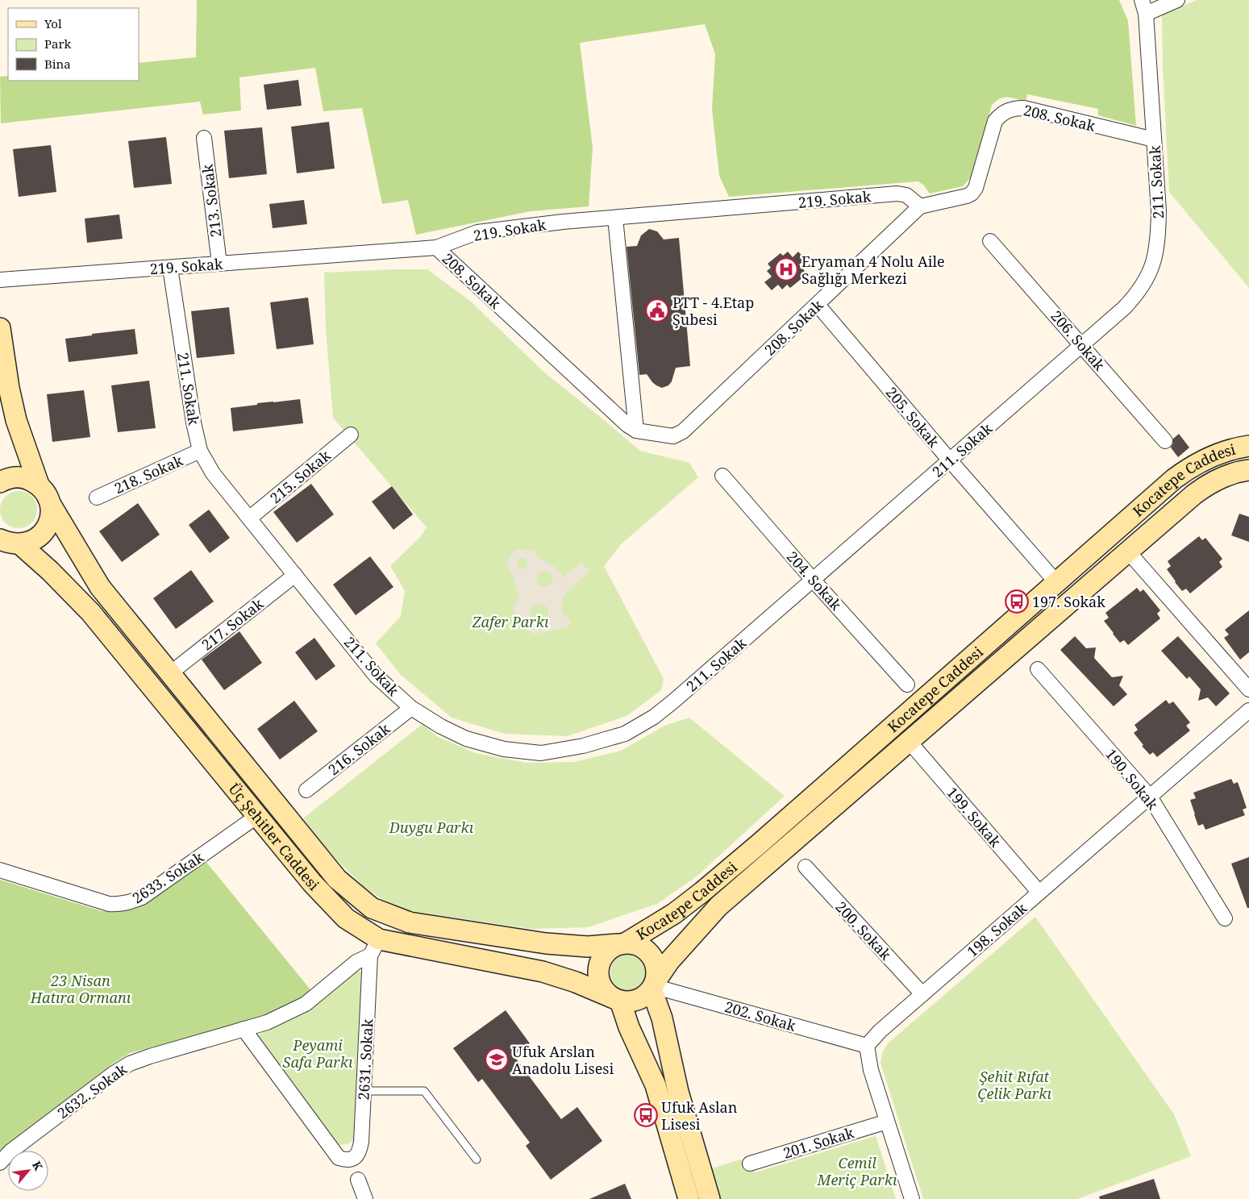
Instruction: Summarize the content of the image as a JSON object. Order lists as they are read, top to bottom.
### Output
{
  "streets": {
    "main road": ["Kocatepe Caddesi", "Üç Şehitler Caddesi"],
    "street": [
      "208. Sokak",
      "211. Sokak",
      "219. Sokak",
      "213. Sokak",
      "206. Sokak",
      "205. Sokak",
      "218. Sokak",
      "215. Sokak",
      "204. Sokak",
      "217. Sokak",
      "216. Sokak",
      "190. Sokak",
      "199. Sokak",
      "2633. Sokak",
      "198. Sokak",
      "200. Sokak",
      "202. Sokak",
      "2631. Sokak",
      "2632. Sokak",
      "201. Sokak"
    ]
  },
  "crossings": [
    ["208. Sokak", "211. Sokak"],
    ["208. Sokak", "219. Sokak"],
    ["208. Sokak", "205. Sokak"],
    ["211. Sokak", "219. Sokak"],
    ["211. Sokak", "206. Sokak"],
    ["211. Sokak", "205. Sokak"],
    ["211. Sokak", "218. Sokak"],
    ["211. Sokak", "215. Sokak"],
    ["211. Sokak", "204. Sokak"],
    ["211. Sokak", "217. Sokak"],
    ["211. Sokak", "216. Sokak"],
    ["219. Sokak", "213. Sokak"],
    ["205. Sokak", "Kocatepe Caddesi"],
    ["Kocatepe Caddesi", "199. Sokak"],
    ["Kocatepe Caddesi", "Üç Şehitler Caddesi"],
    ["Kocatepe Caddesi", "202. Sokak"],
    ["217. Sokak", "Üç Şehitler Caddesi"],
    ["190. Sokak", "198. Sokak"],
    ["199. Sokak", "198. Sokak"],
    ["Üç Şehitler Caddesi", "2633. Sokak"],
    ["Üç Şehitler Caddesi", "202. Sokak"],
    ["Üç Şehitler Caddesi", "2631. Sokak"],
    ["Üç Şehitler Caddesi", "2632. Sokak"],
    ["198. Sokak", "200. Sokak"],
    ["198. Sokak", "202. Sokak"],
    ["2631. Sokak", "2632. Sokak"]
  ],
  "parks": [
    "Zafer Parkı",
    "Duygu Parkı",
    "23 Nisan Hatıra Ormanı",
    "Peyami Safa Parkı",
    "Şehit Rıfat Çelik Parkı",
    "Cemil Meriç Parkı"
  ],
  "places": {
    "hospital": ["Eryaman 4 Nolu Aile Sağlığı Merkezi"],
    "public building": ["PTT - 4.Etap Şubesi"],
    "bus stop": ["197. Sokak", "Ufuk Aslan Lisesi"],
    "school or university": ["Ufuk Arslan Anadolu Lisesi"]
  },
  "legend": ["Yol", "Park", "Bina"],
  "north": "top right"
}
